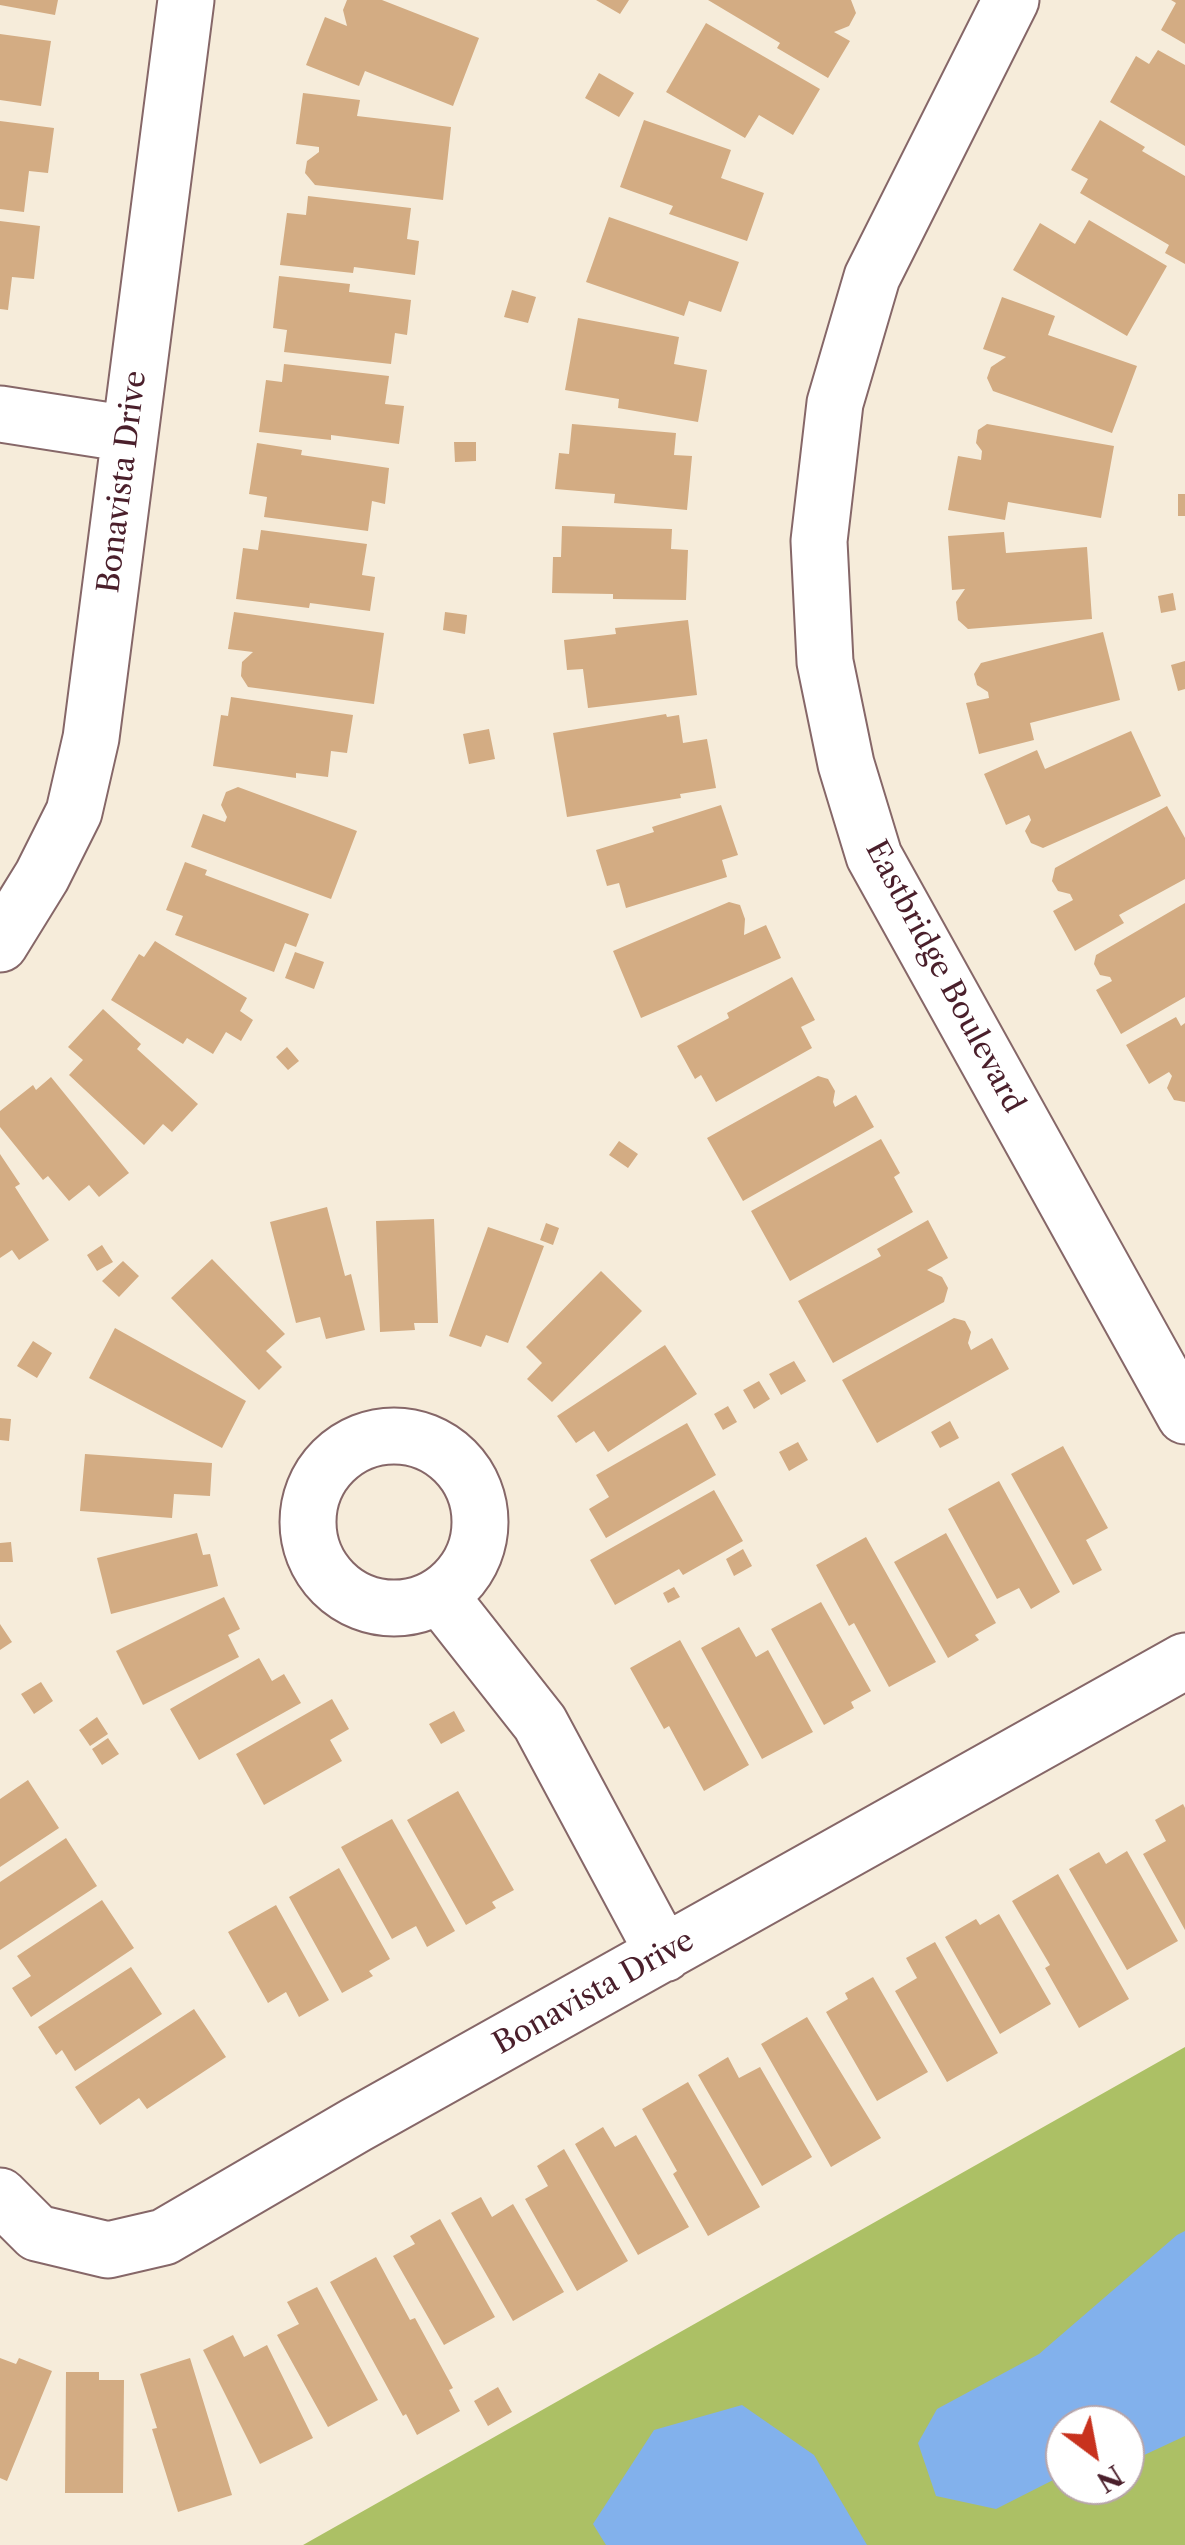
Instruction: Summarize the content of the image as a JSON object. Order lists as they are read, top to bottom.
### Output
{
  "streets": {
    "street": ["Bonavista Drive", "Eastbridge Boulevard"]
  },
  "north": "bottom right"
}
